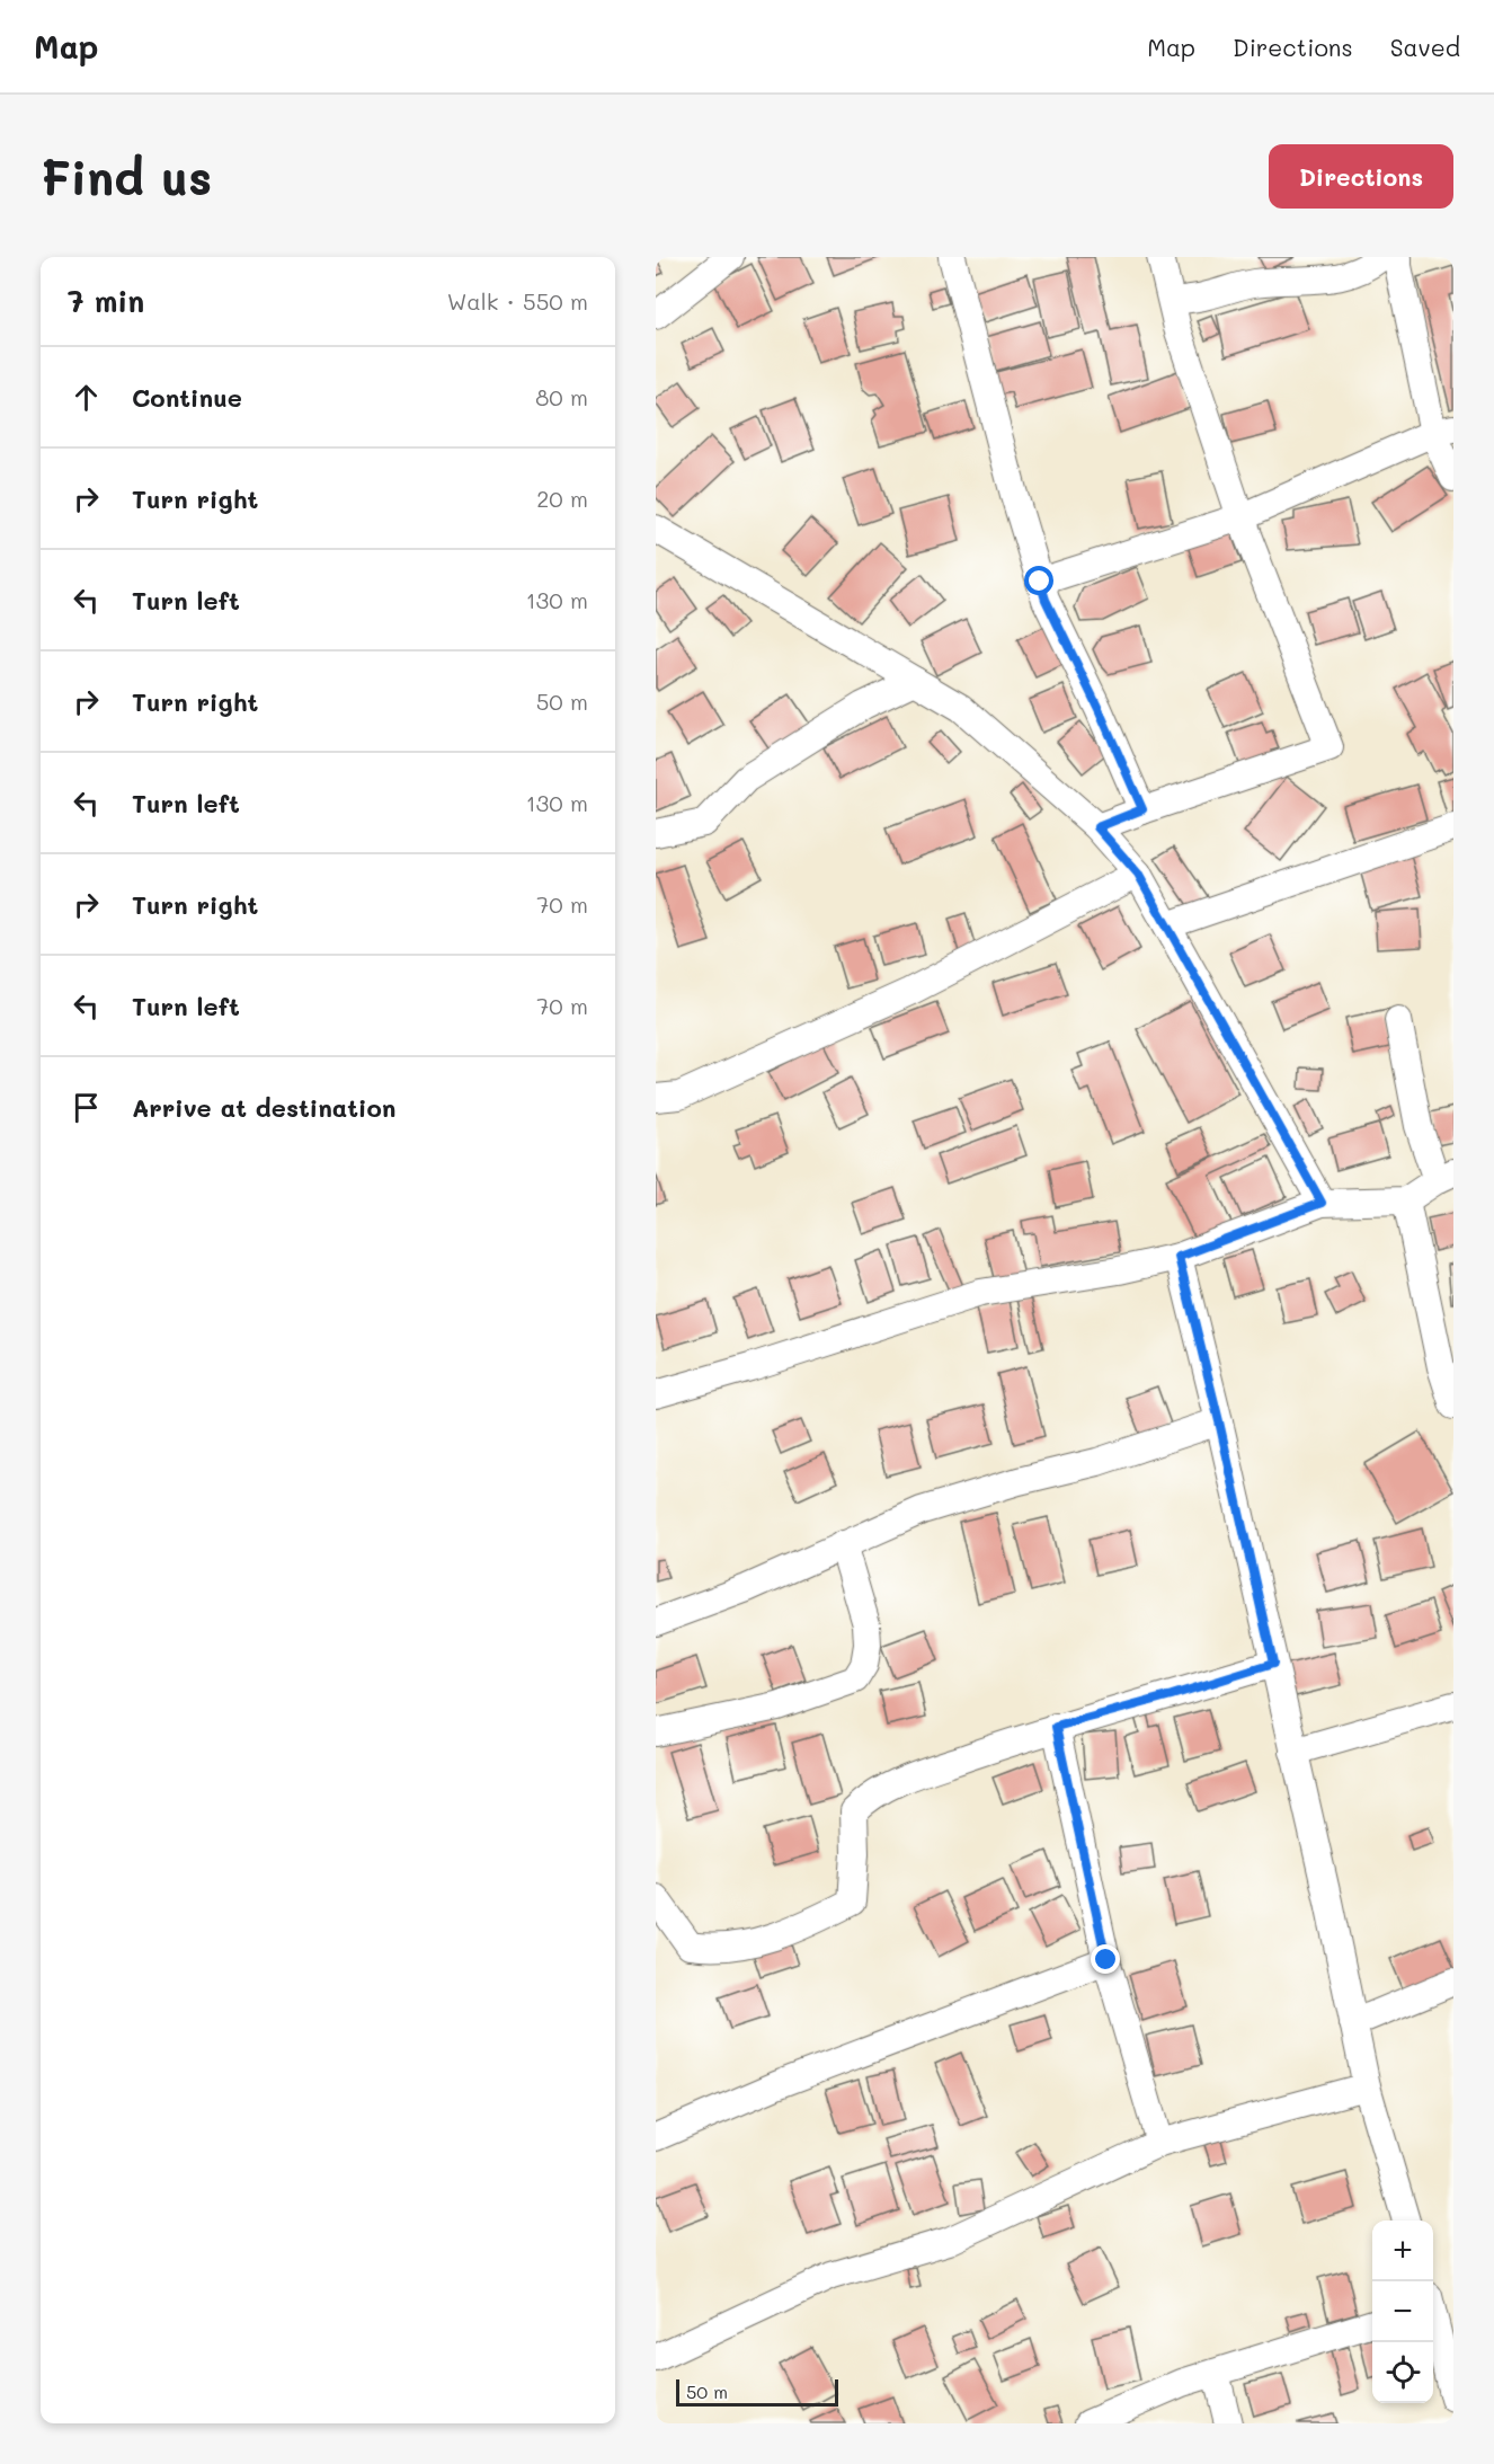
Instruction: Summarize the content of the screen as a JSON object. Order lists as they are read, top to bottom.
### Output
{
  "scale_bar": "50 m",
  "page": {
    "header": "Map",
    "nav": ["Map", "Directions", "Saved"],
    "buttons": "Directions",
    "title": "Find us",
    "heading": ["7 min", "Walk · 550 m"],
    "list": [
      ["Continue", "80 m"],
      ["Turn right", "20 m"],
      ["Turn left", "130 m"],
      ["Turn right", "50 m"],
      ["Turn left", "130 m"],
      ["Turn right", "70 m"],
      ["Turn left", "70 m"],
      "Arrive at destination"
    ],
    "map_buttons": ["+", "−"],
    "scale": "50 m"
  }
}
